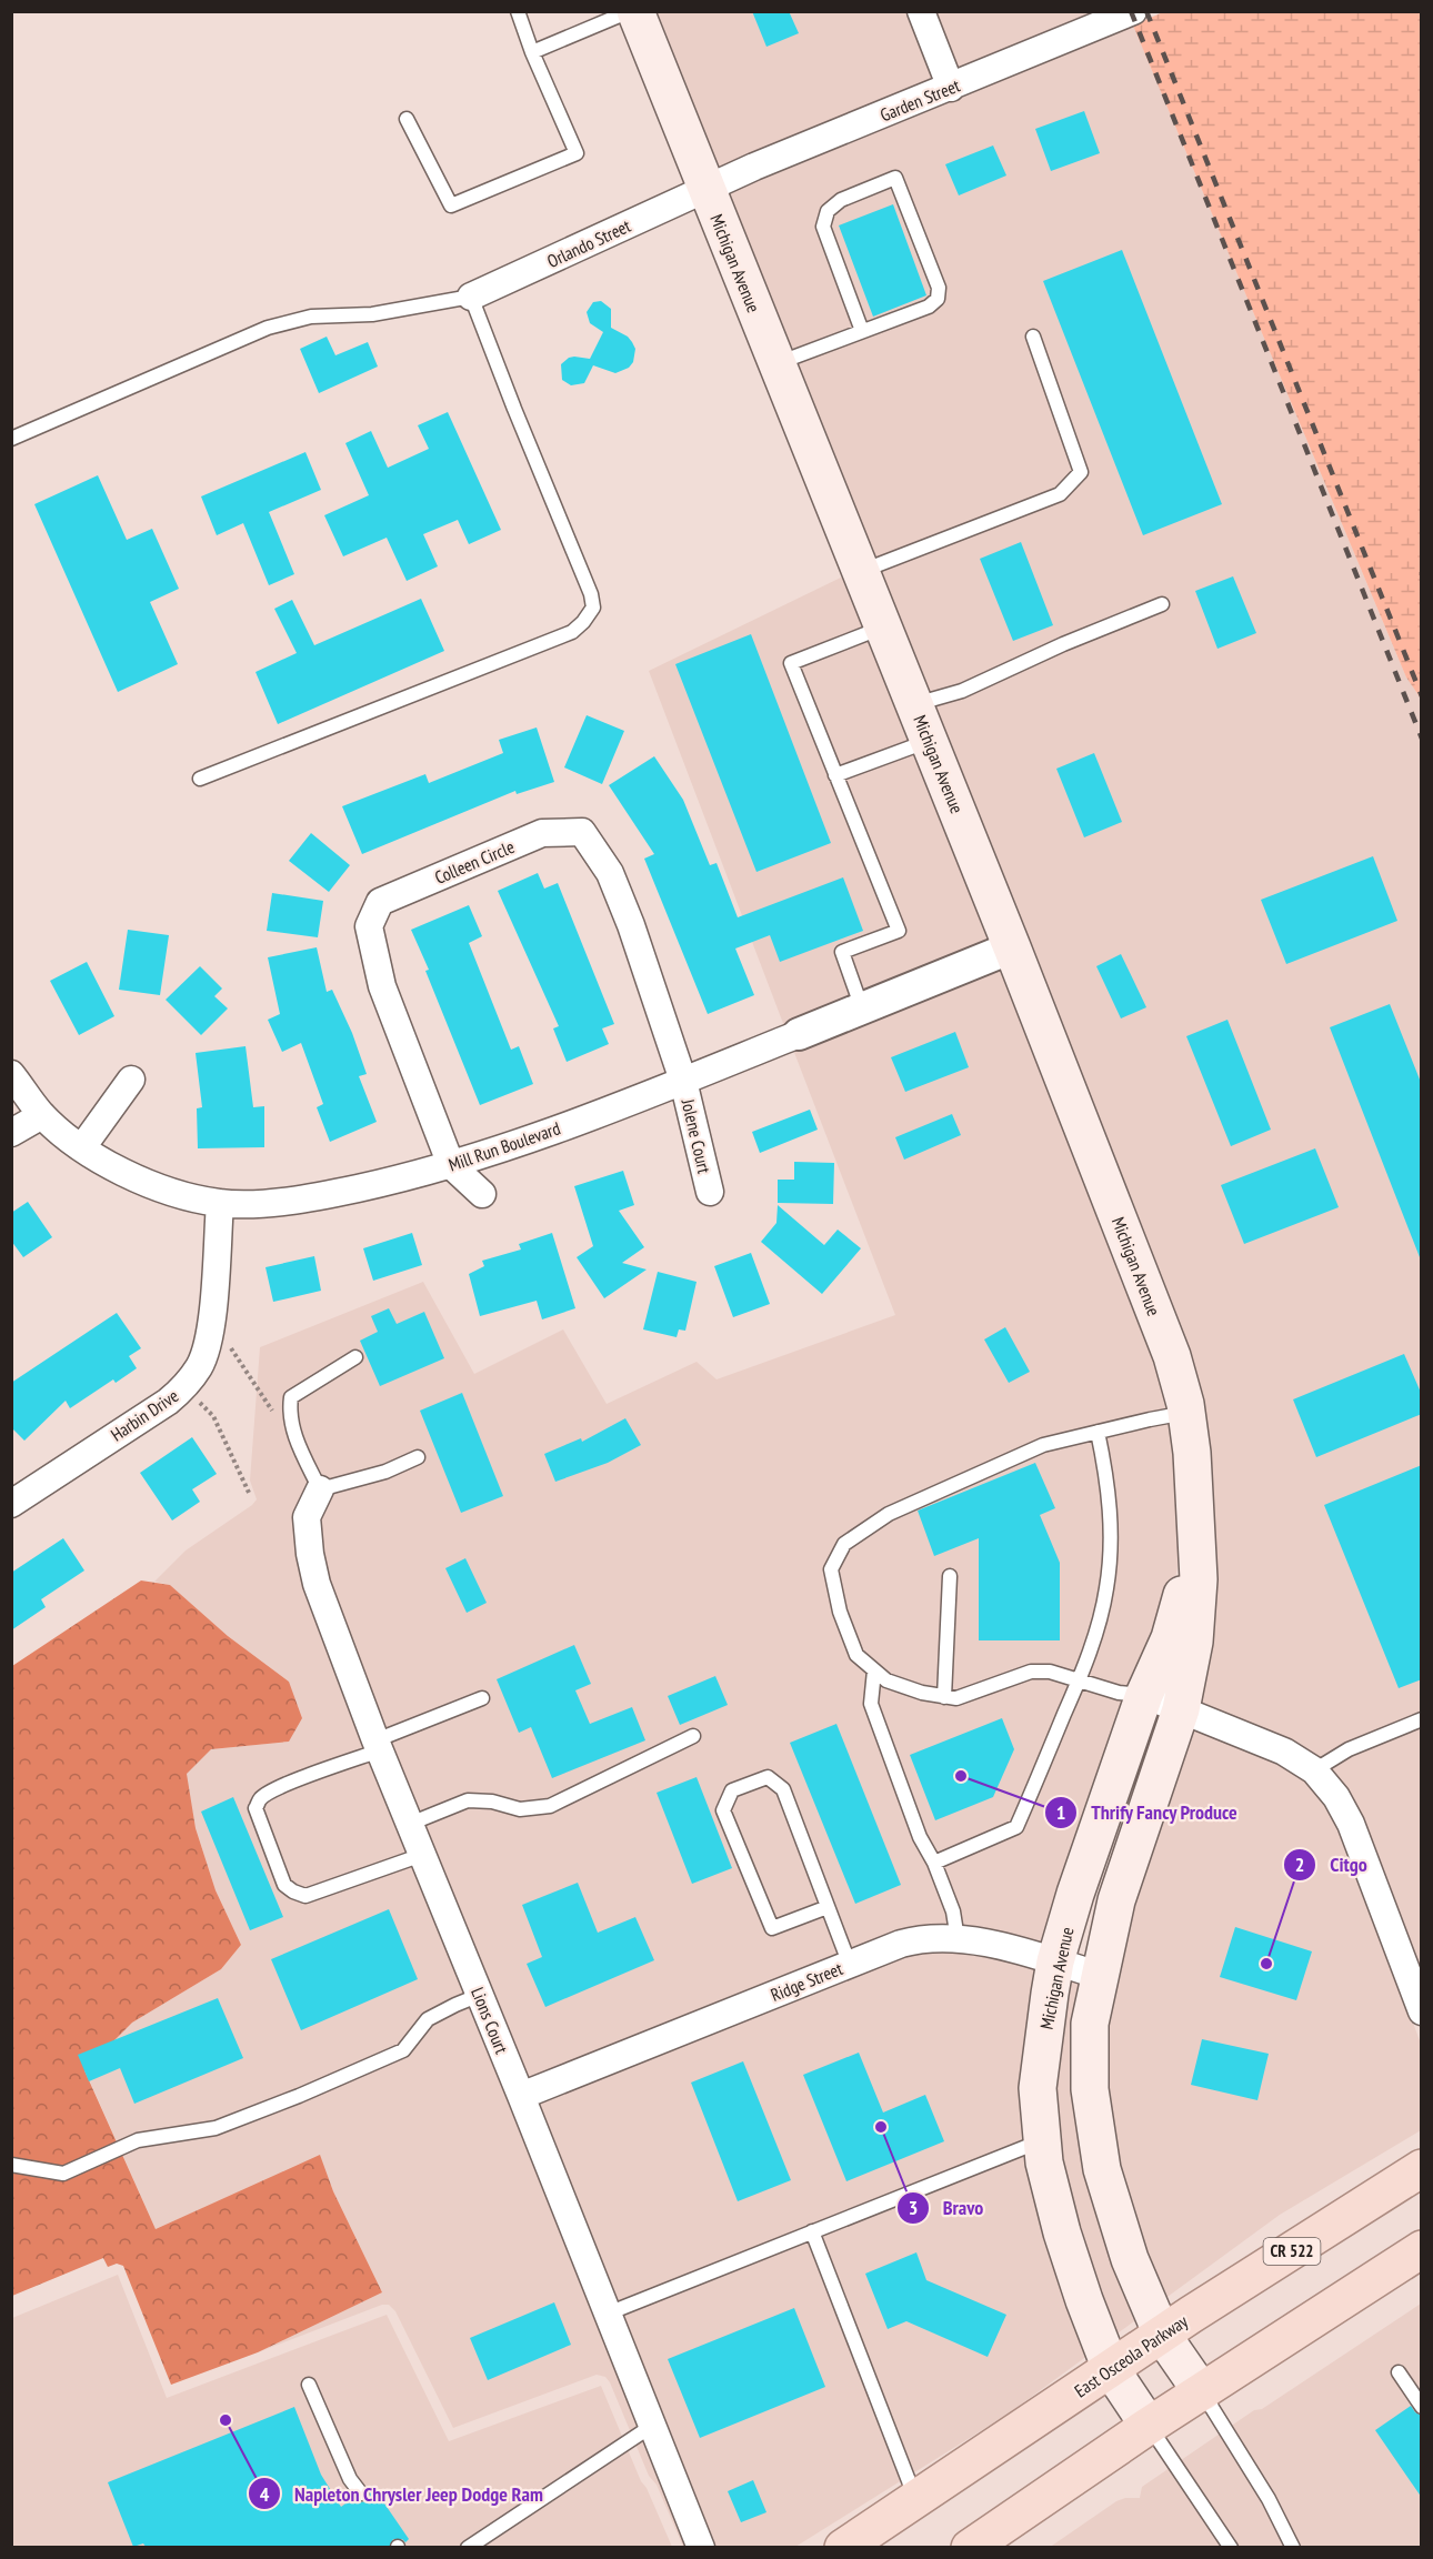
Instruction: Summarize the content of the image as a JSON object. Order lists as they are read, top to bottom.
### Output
{
  "streets": {
    "main road": ["Michigan Avenue", "CR 522", "East Osceola Parkway"],
    "street": [
      "Garden Street",
      "Orlando Street",
      "Colleen Circle",
      "Jolene Court",
      "Mill Run Boulevard",
      "Harbin Drive",
      "Ridge Street",
      "Lions Court"
    ]
  },
  "crossings": [
    ["Garden Street", "Orlando Street"],
    ["Garden Street", "Michigan Avenue"],
    ["Orlando Street", "Michigan Avenue"],
    ["Michigan Avenue", "Mill Run Boulevard"],
    ["Michigan Avenue", "Ridge Street"],
    ["Michigan Avenue", "East Osceola Parkway"],
    ["Colleen Circle", "Jolene Court"],
    ["Colleen Circle", "Mill Run Boulevard"],
    ["Jolene Court", "Mill Run Boulevard"],
    ["Mill Run Boulevard", "Harbin Drive"],
    ["Ridge Street", "Lions Court"]
  ],
  "places": [
    "Thrify Fancy Produce",
    "Citgo",
    "Bravo",
    "Napleton Chrysler Jeep Dodge Ram"
  ]
}
